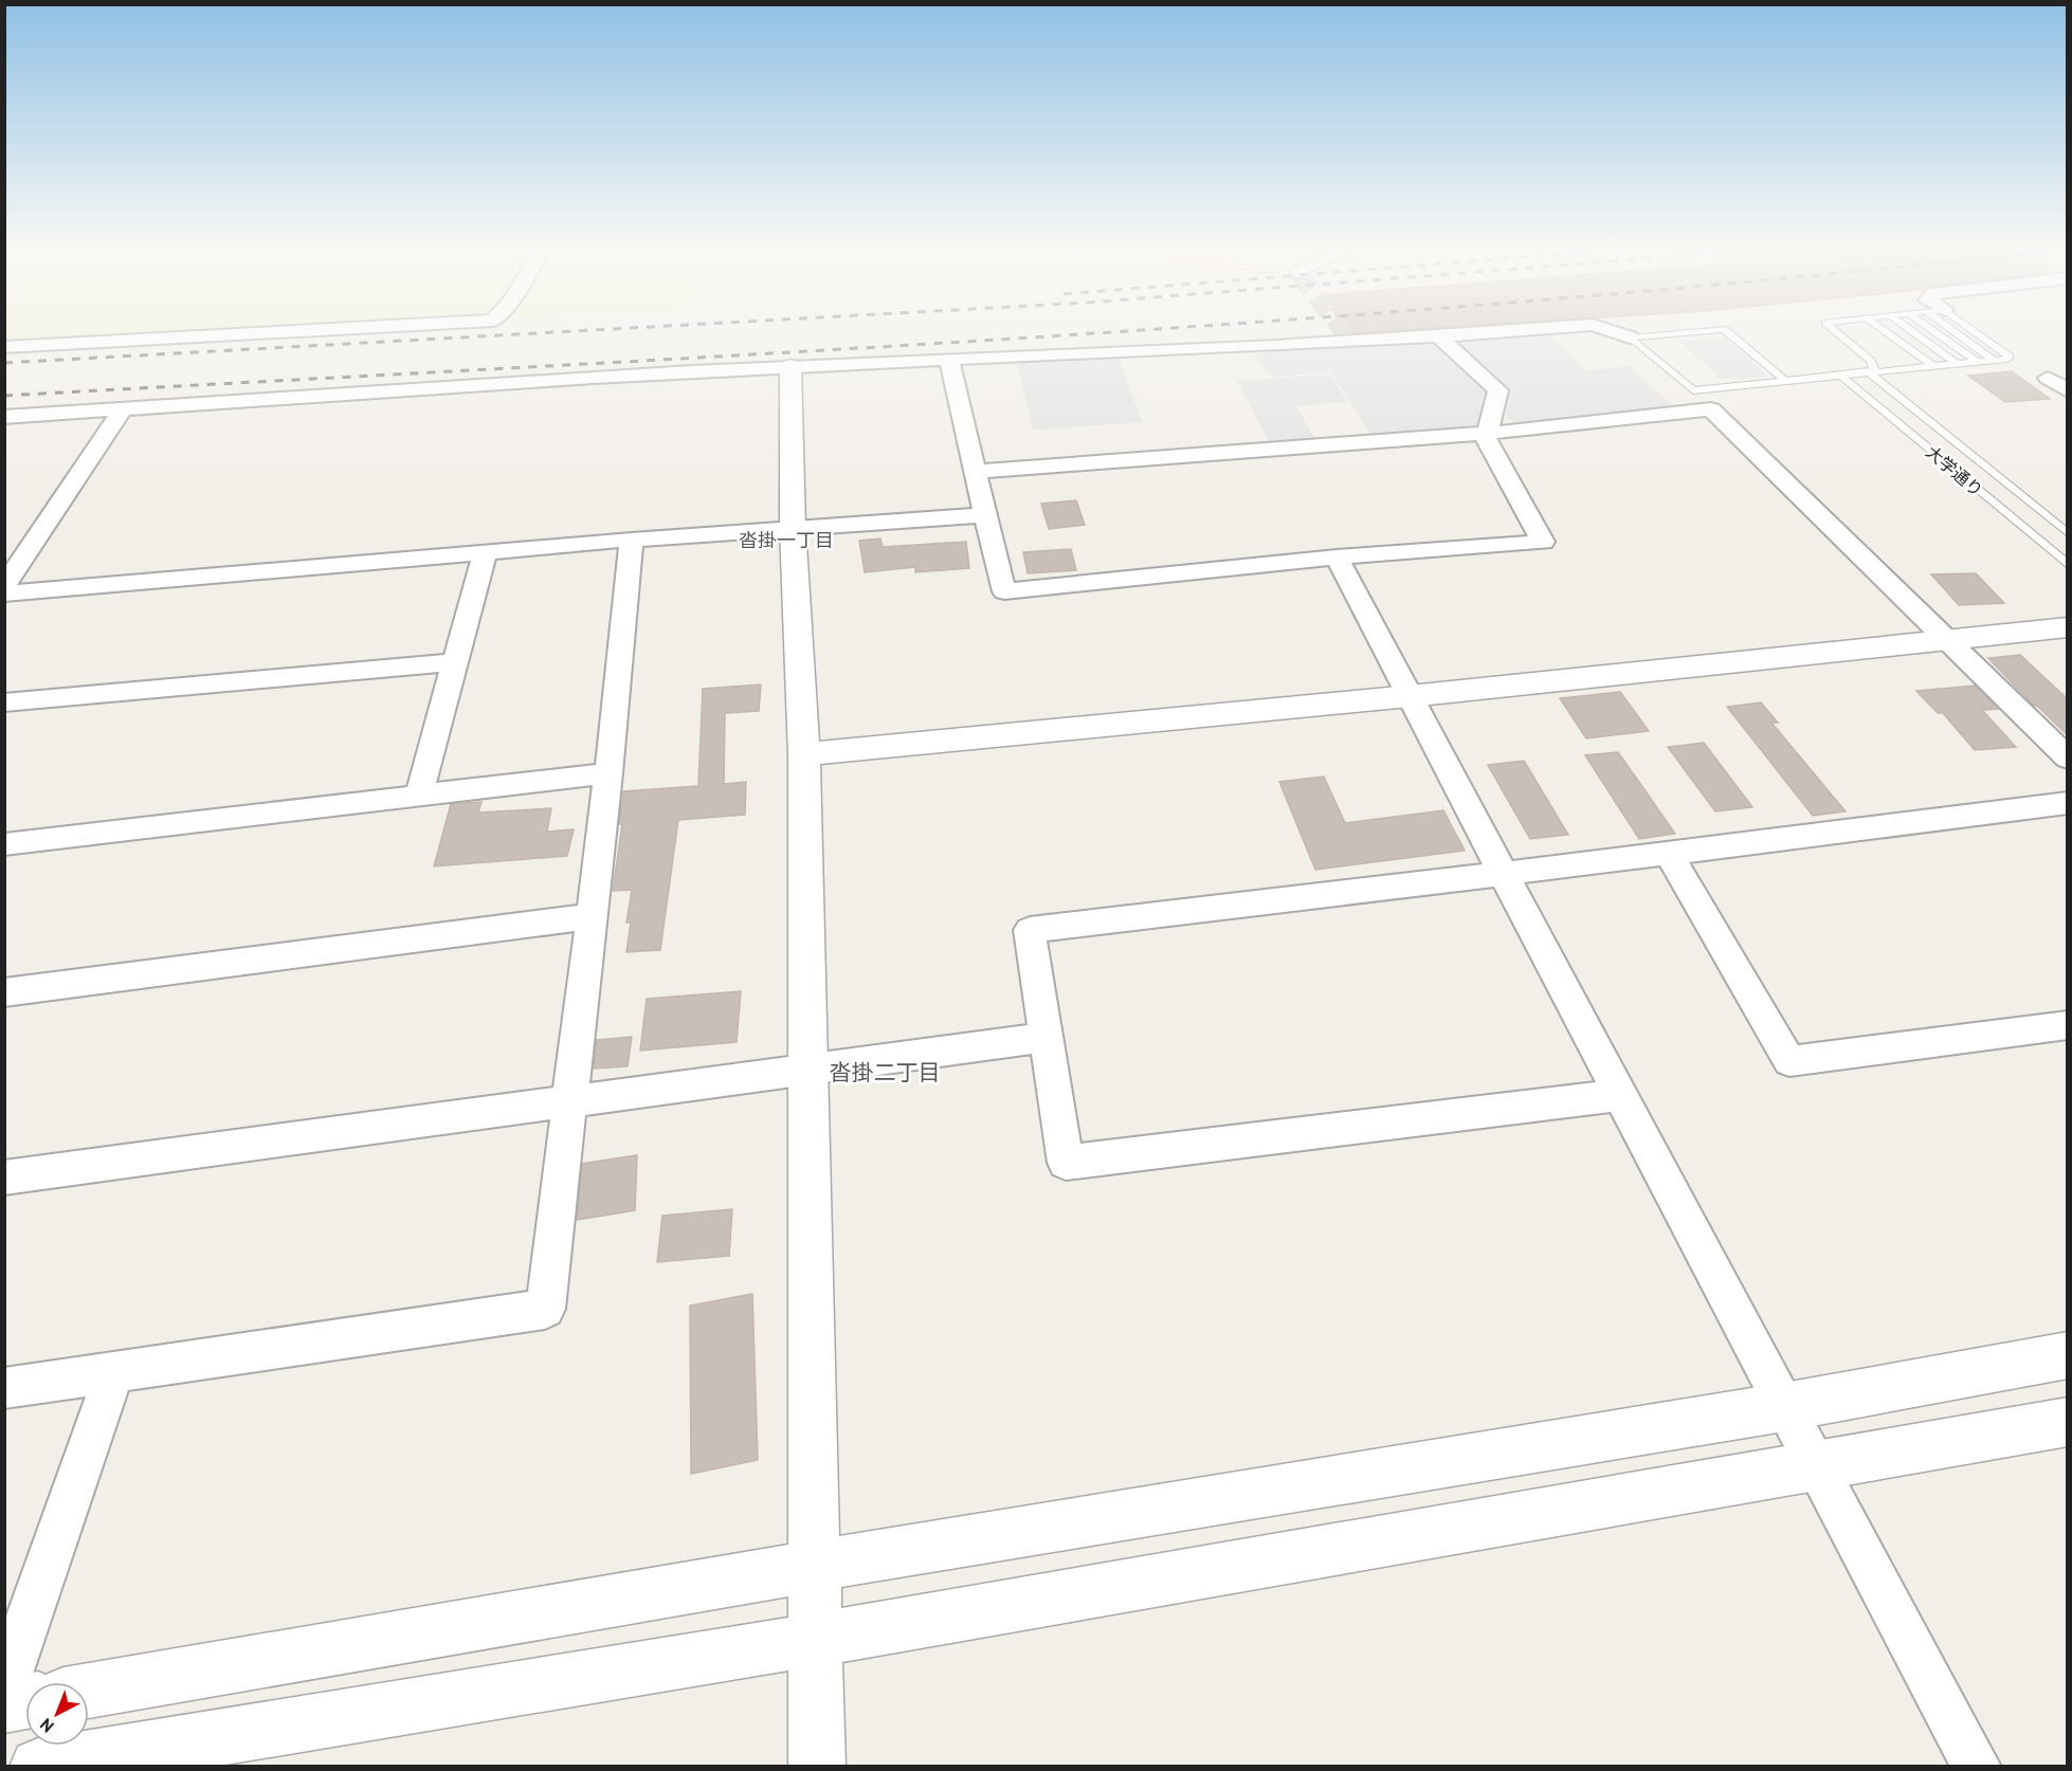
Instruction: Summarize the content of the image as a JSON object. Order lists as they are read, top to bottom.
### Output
{
  "streets": {
    "lane": ["大学通り"]
  },
  "districts": ["沓掛一丁目", "沓掛二丁目"],
  "north": "bottom left"
}
